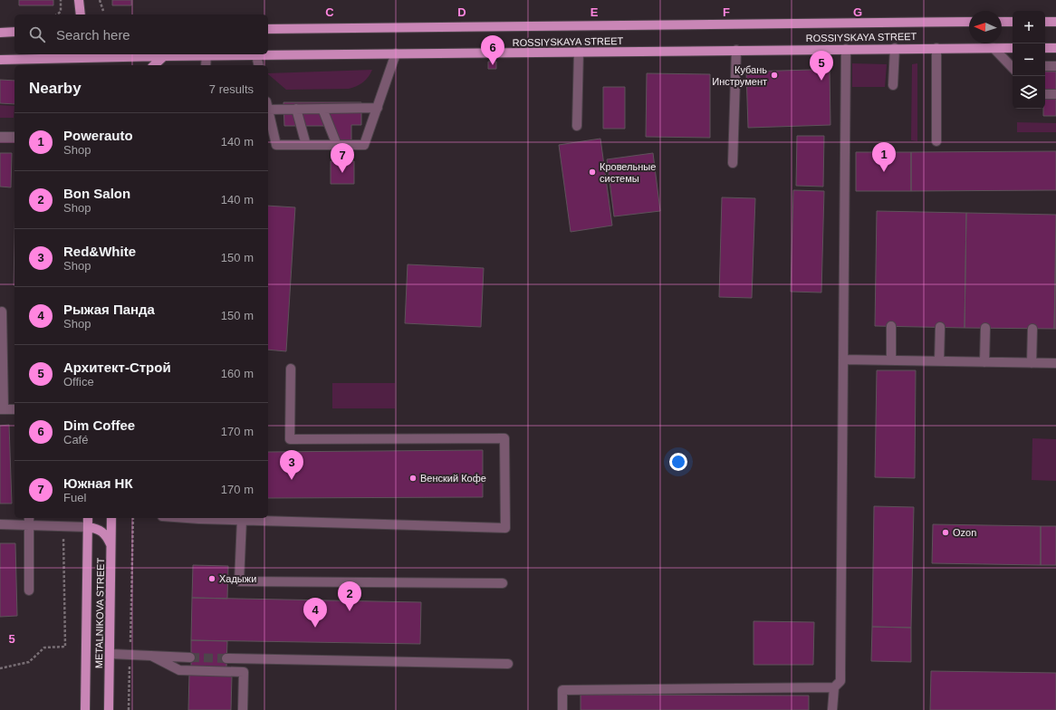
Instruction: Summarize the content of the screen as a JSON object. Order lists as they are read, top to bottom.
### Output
{
  "streets": {
    "main road": ["ROSSIYSKAYA STREET", "METALNIKOVA STREET"]
  },
  "places": [
    "Кубань Инструмент",
    "Кровельные системы",
    "Венский Кофе",
    "Ozon",
    "Хадыжи"
  ],
  "north": "left",
  "page": {
    "map_buttons": ["+", "−"],
    "search": "Search here",
    "pins": [
      "6",
      "5",
      "1",
      "7",
      "3",
      "2",
      "4"
    ],
    "heading": ["Nearby", "7 results"],
    "list": [
      {
        "mark": "1",
        "name": "Powerauto",
        "note": "Shop",
        "value": "140 m"
      },
      {
        "mark": "2",
        "name": "Bon Salon",
        "note": "Shop",
        "value": "140 m"
      },
      {
        "mark": "3",
        "name": "Red&White",
        "note": "Shop",
        "value": "150 m"
      },
      {
        "mark": "4",
        "name": "Рыжая Панда",
        "note": "Shop",
        "value": "150 m"
      },
      {
        "mark": "5",
        "name": "Архитект-Строй",
        "note": "Office",
        "value": "160 m"
      },
      {
        "mark": "6",
        "name": "Dim Coffee",
        "note": "Café",
        "value": "170 m"
      },
      {
        "mark": "7",
        "name": "Южная НК",
        "note": "Fuel",
        "value": "170 m"
      }
    ]
  },
  "grid": {
    "columns": [
      "C",
      "D",
      "E",
      "F",
      "G"
    ],
    "rows": ["5"]
  }
}
